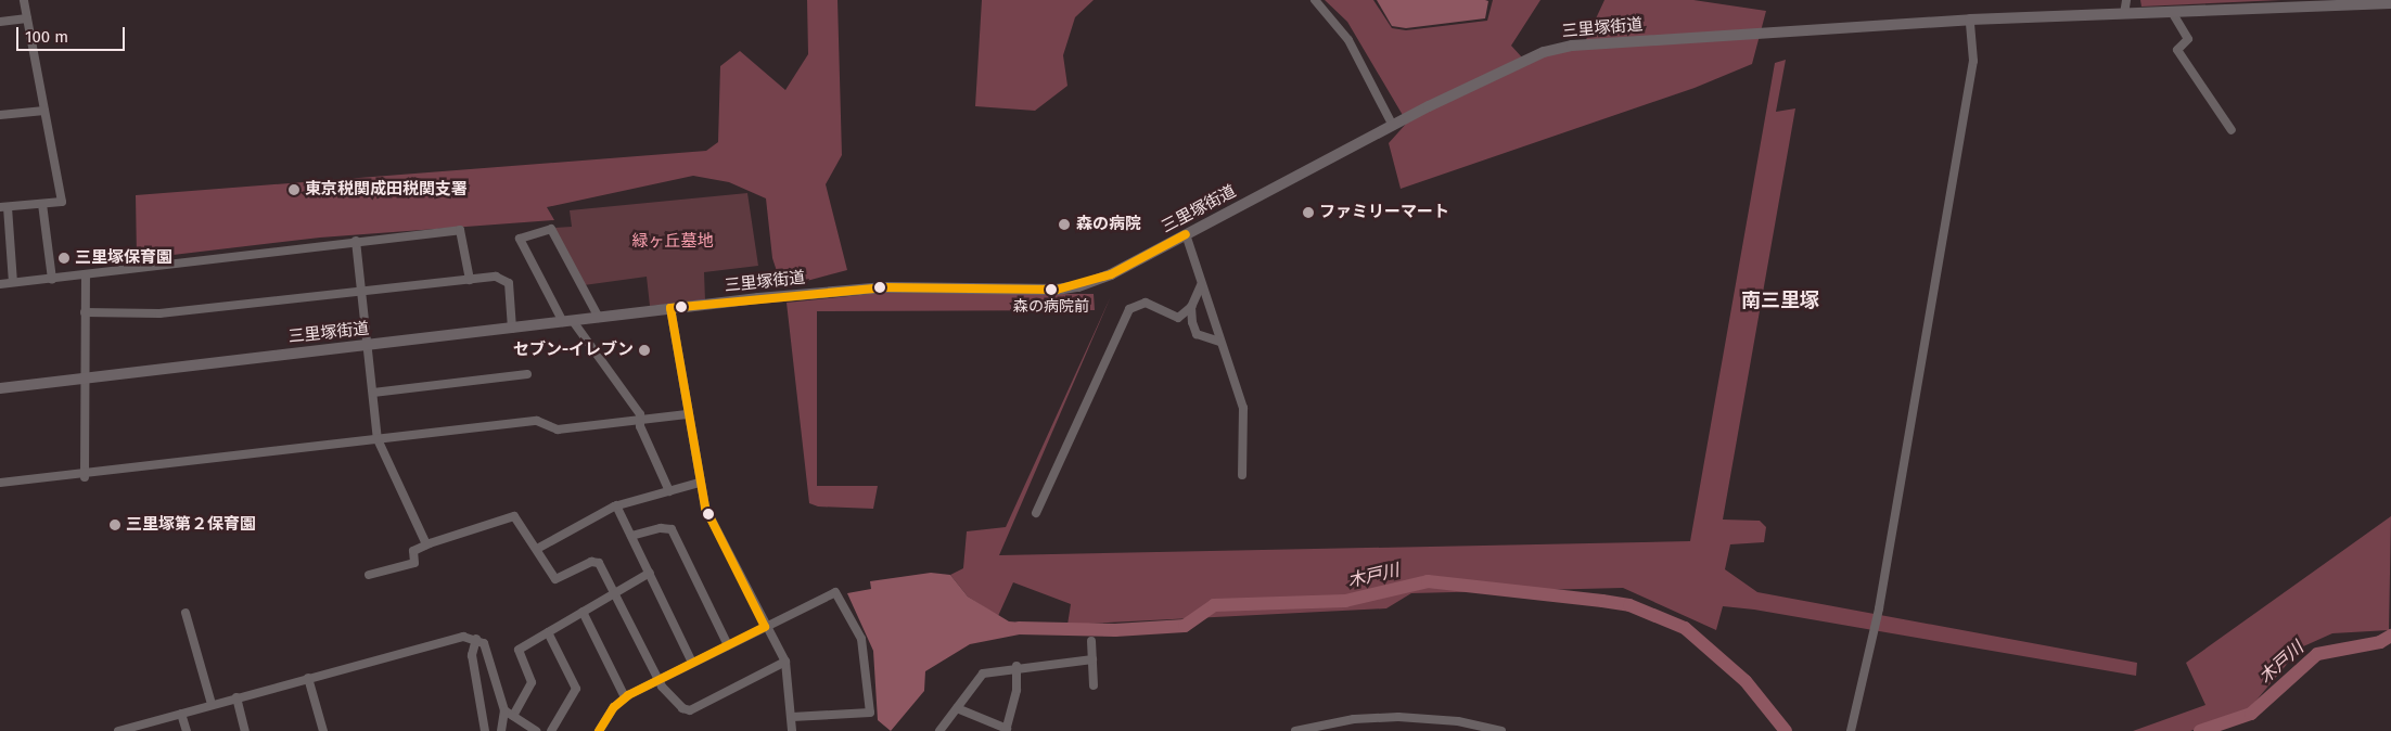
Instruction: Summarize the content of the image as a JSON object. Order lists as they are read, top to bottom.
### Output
{
  "streets": {
    "main road": ["三里塚街道"]
  },
  "districts": ["南三里塚"],
  "water": ["木戸川"],
  "parks": ["緑ヶ丘墓地"],
  "places": [
    "東京税関成田税関支署",
    "ファミリーマート",
    "森の病院",
    "三里塚保育園",
    "森の病院前",
    "セブン-イレブン",
    "三里塚第２保育園"
  ],
  "scale_bar": "100 m"
}
